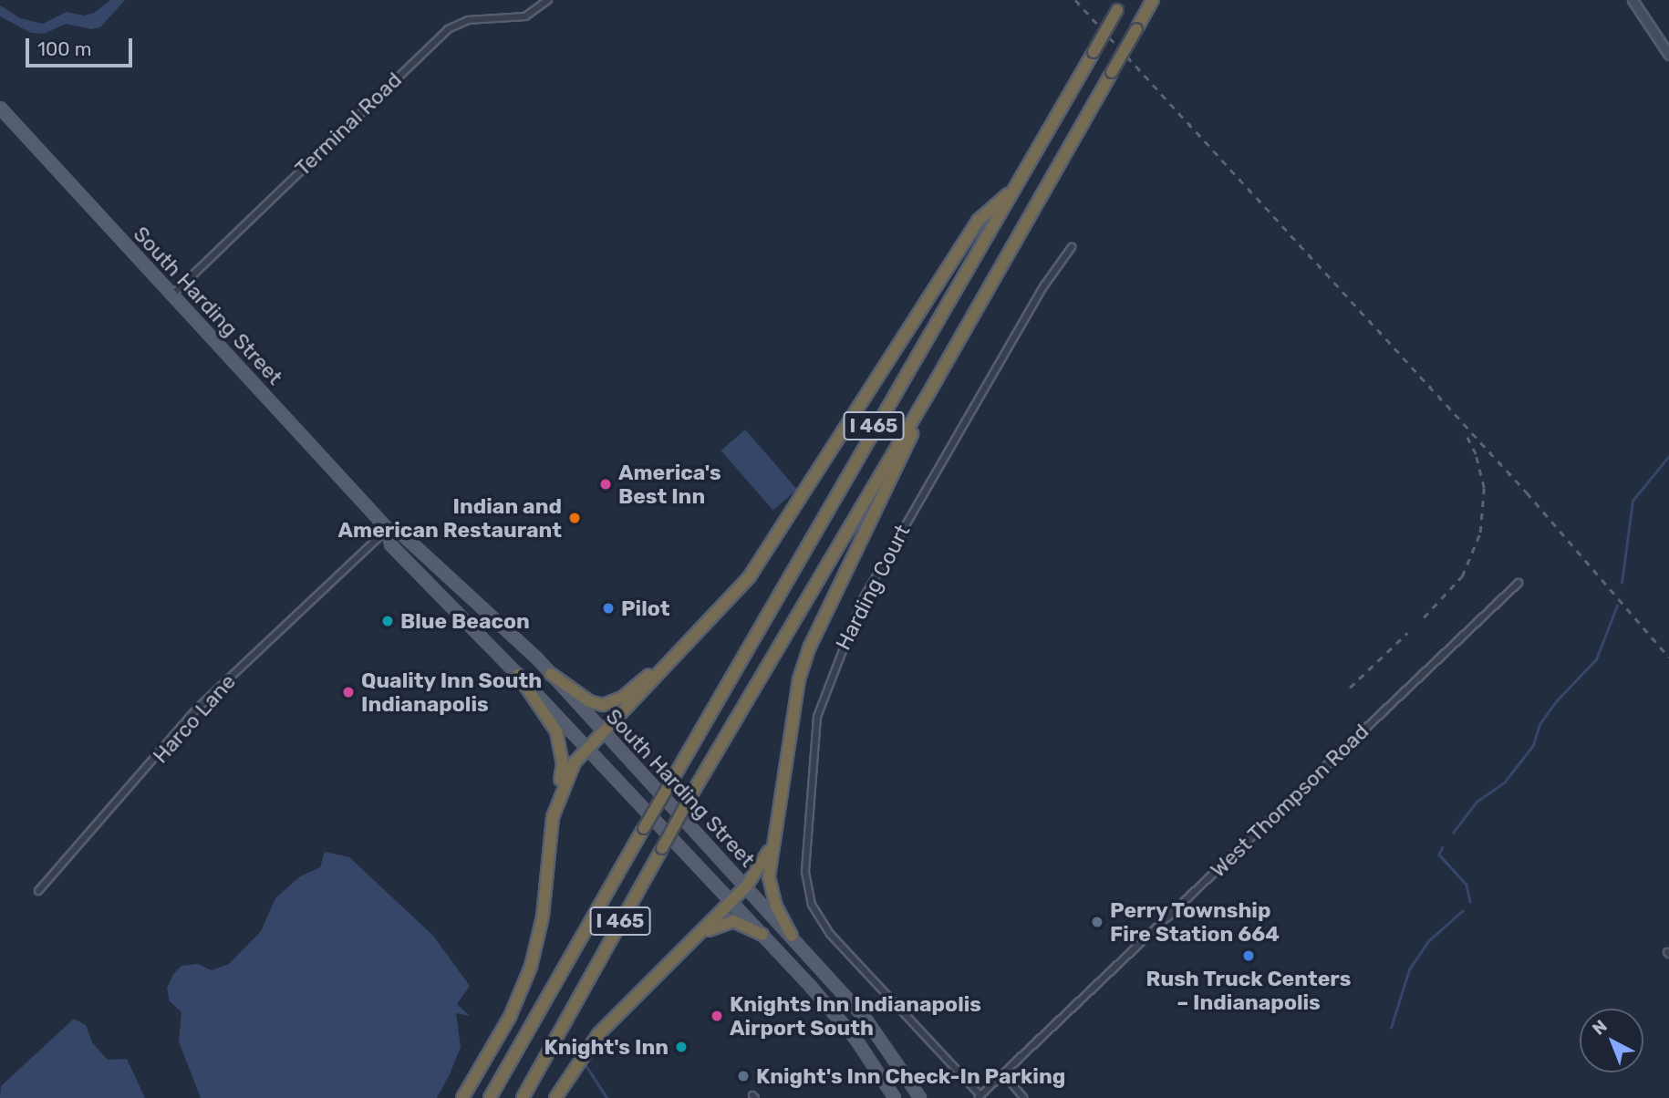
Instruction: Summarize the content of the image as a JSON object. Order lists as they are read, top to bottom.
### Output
{
  "streets": {
    "highway": ["I 465"],
    "main road": ["South Harding Street"],
    "street": [
      "Terminal Road",
      "Harding Court",
      "Harco Lane",
      "West Thompson Road"
    ]
  },
  "crossings": [
    ["Terminal Road", "South Harding Street"],
    ["South Harding Street", "Harco Lane"],
    ["Harding Court", "West Thompson Road"]
  ],
  "places": [
    "America's Best Inn",
    "Indian and American Restaurant",
    "Pilot",
    "Blue Beacon",
    "Quality Inn South Indianapolis",
    "Perry Township Fire Station 664",
    "Rush Truck Centers – Indianapolis",
    "Knights Inn Indianapolis Airport South",
    "Knight's Inn",
    "Knight's Inn Check-In Parking"
  ],
  "scale_bar": "100 m",
  "north": "top left"
}
